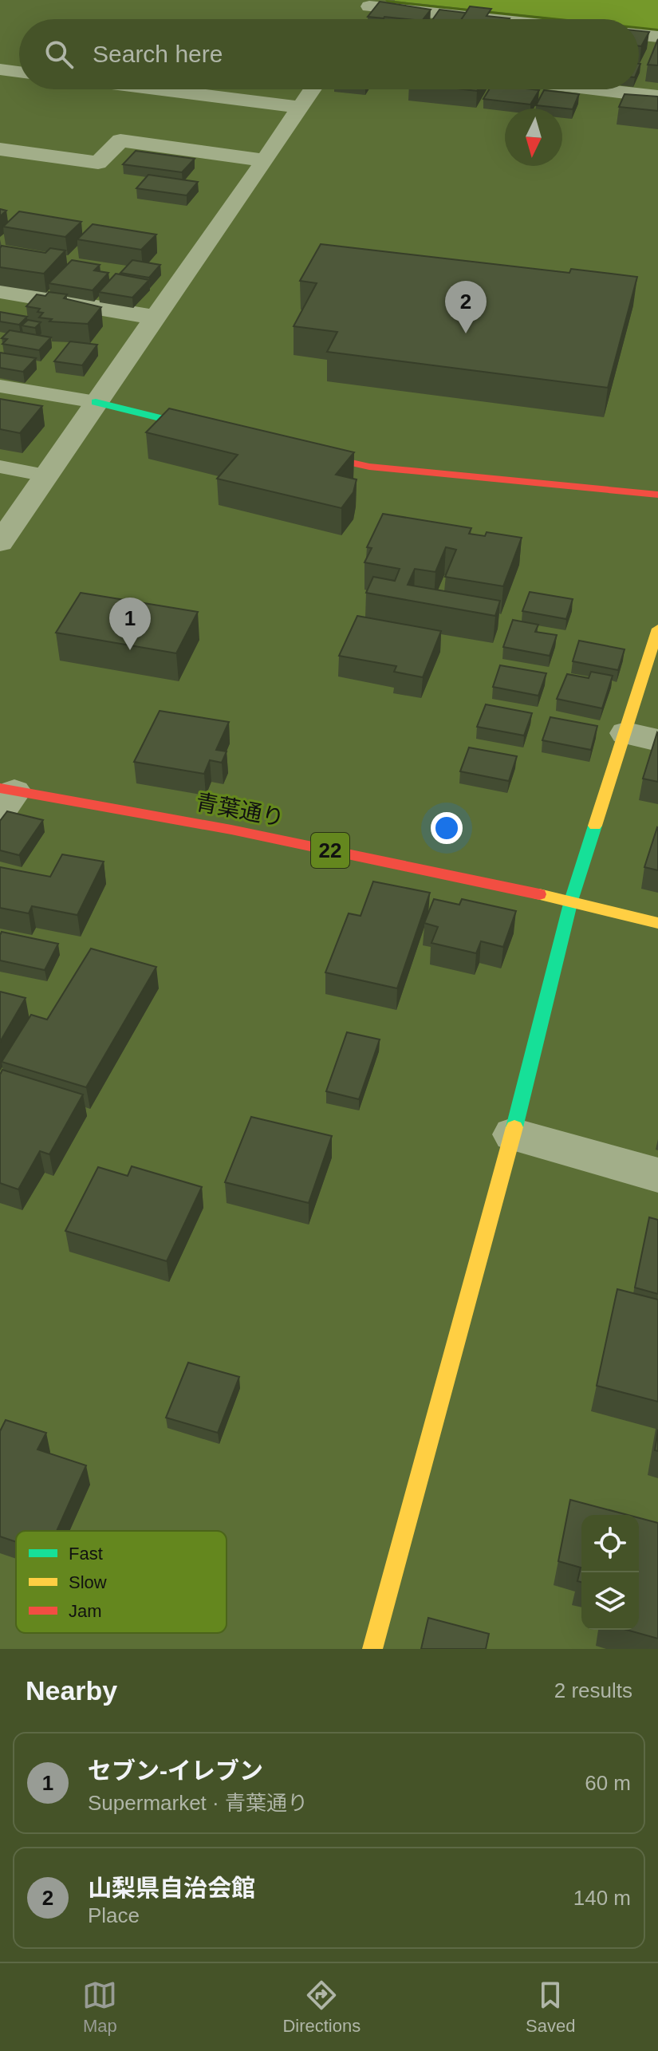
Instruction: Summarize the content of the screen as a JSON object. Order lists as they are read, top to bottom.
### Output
{
  "streets": {
    "street": ["青葉通り", "22"]
  },
  "legend": ["Fast", "Slow", "Jam"],
  "north": "bottom",
  "page": {
    "search": "Search here",
    "pins": ["2", "1"],
    "heading": ["Nearby", "2 results"],
    "list": [
      {
        "mark": "1",
        "name": "セブン-イレブン",
        "note": "Supermarket · 青葉通り",
        "value": "60 m"
      },
      {
        "mark": "2",
        "name": "山梨県自治会館",
        "note": "Place",
        "value": "140 m"
      }
    ],
    "nav": ["Map", "Directions", "Saved"]
  }
}
